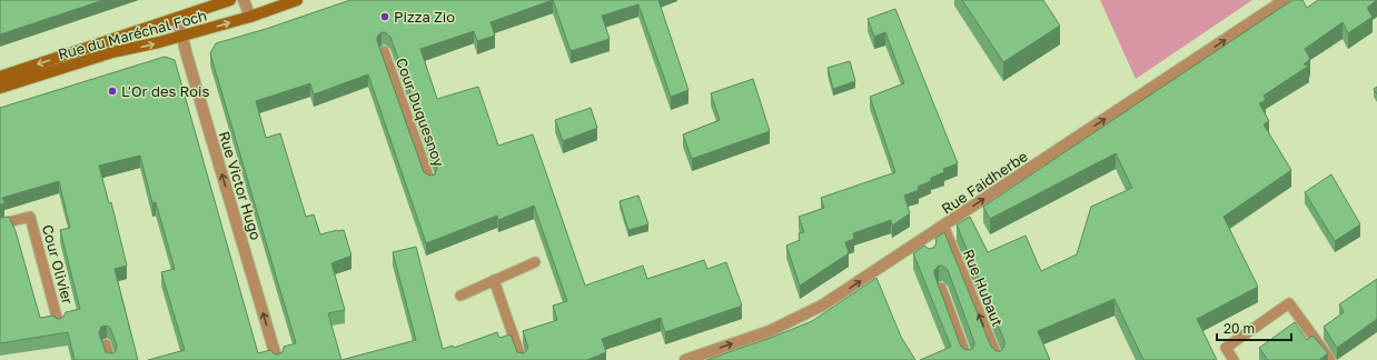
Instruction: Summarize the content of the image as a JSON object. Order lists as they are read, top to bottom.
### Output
{
  "streets": {
    "main road": ["Rue du Maréchal Foch"],
    "street": ["Rue Faidherbe", "Rue Victor Hugo", "Rue Hubaut"],
    "lane": ["Cour Duquesnoy", "Cour Olivier"]
  },
  "crossings": [
    ["Rue du Maréchal Foch", "Rue Victor Hugo"],
    ["Rue Faidherbe", "Rue Hubaut"]
  ],
  "one_way": ["Rue Faidherbe", "Rue Victor Hugo", "Rue Hubaut"],
  "places": ["Pizza Zio", "L'Or des Rois"],
  "scale_bar": "20 m"
}
